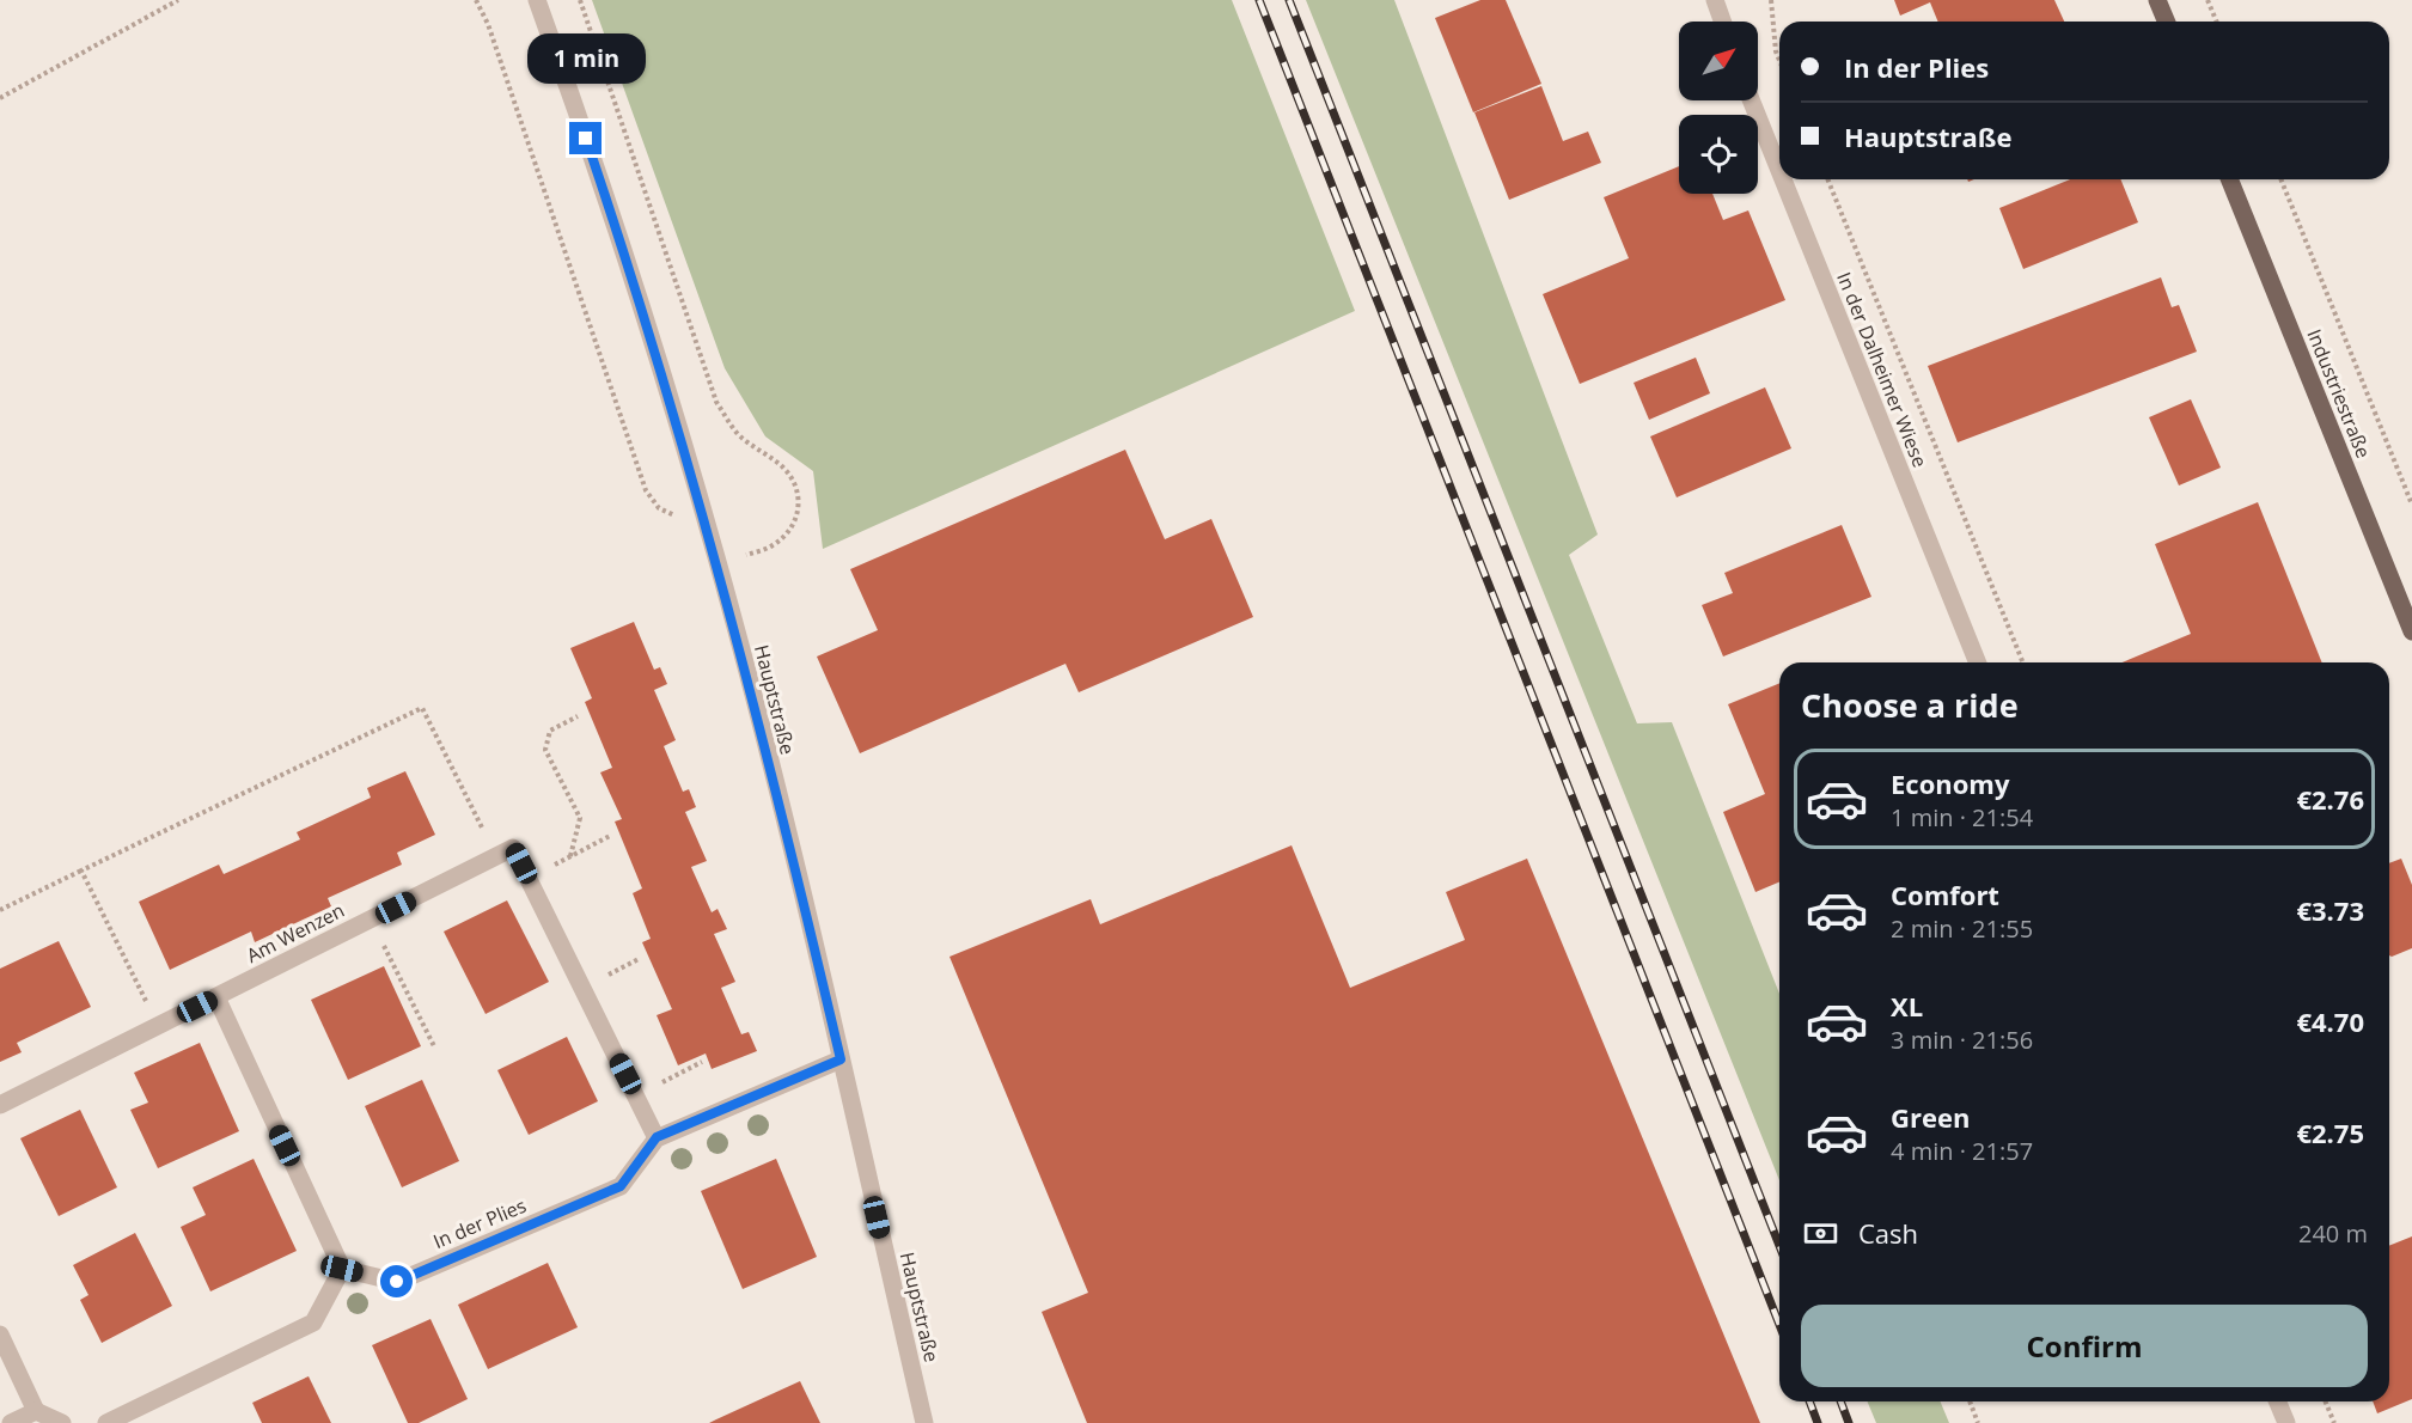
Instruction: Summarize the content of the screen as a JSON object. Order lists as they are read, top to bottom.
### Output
{
  "streets": {
    "main road": ["Industriestraße"],
    "street": [
      "In der Dalheimer Wiese",
      "Hauptstraße",
      "Am Wenzen",
      "In der Plies"
    ]
  },
  "north": "top right",
  "page": {
    "banner": ["In der Plies", "Hauptstraße"],
    "bubble": "1 min",
    "heading": "Choose a ride",
    "list": [
      {
        "name": "Economy",
        "note": "1 min · 21:54",
        "value": "€2.76"
      },
      {
        "name": "Comfort",
        "note": "2 min · 21:55",
        "value": "€3.73"
      },
      {
        "name": "XL",
        "note": "3 min · 21:56",
        "value": "€4.70"
      },
      {
        "name": "Green",
        "note": "4 min · 21:57",
        "value": "€2.75"
      }
    ],
    "pay": ["Cash", "240 m"],
    "buttons": "Confirm"
  }
}
